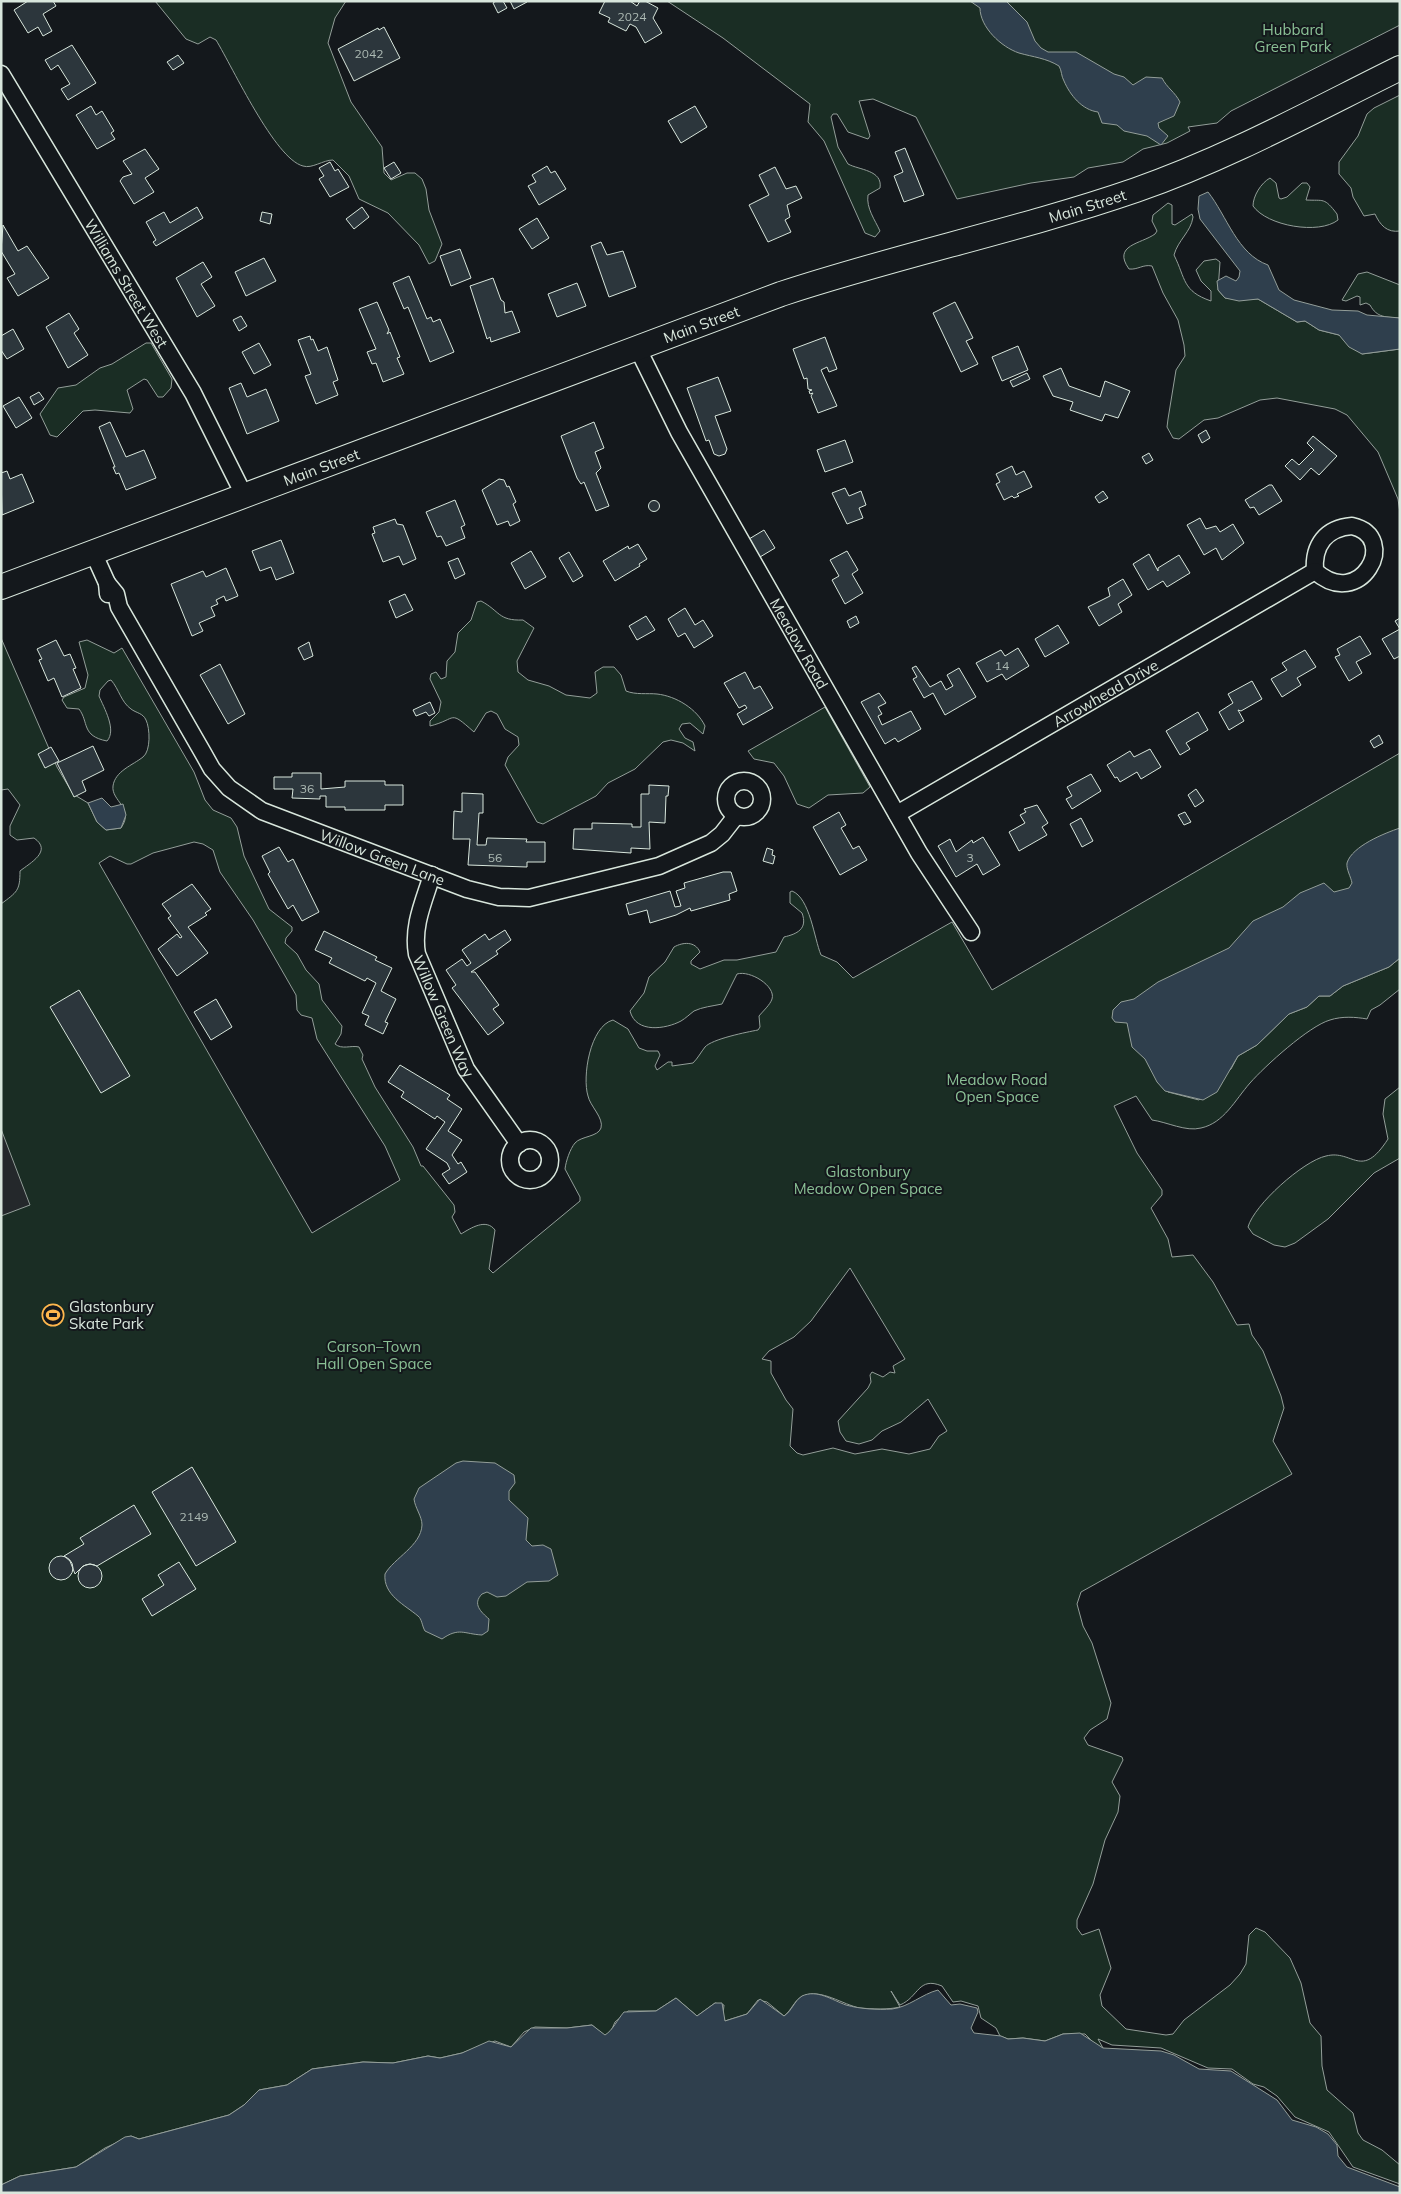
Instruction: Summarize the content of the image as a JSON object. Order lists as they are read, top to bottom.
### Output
{
  "streets": {
    "main road": ["Main Street"],
    "street": [
      "Williams Street West",
      "Meadow Road",
      "Arrowhead Drive",
      "Willow Green Lane",
      "Willow Green Way"
    ]
  },
  "crossings": [
    ["Main Street", "Williams Street West"],
    ["Main Street", "Meadow Road"],
    ["Main Street", "Willow Green Lane"],
    ["Meadow Road", "Arrowhead Drive"],
    ["Willow Green Lane", "Willow Green Way"]
  ],
  "parks": [
    "Hubbard Green Park",
    "Meadow Road Open Space",
    "Glastonbury Meadow Open Space",
    "Carson–Town Hall Open Space"
  ],
  "places": {
    "sports": ["Glastonbury Skate Park"]
  },
  "house_numbers": [
    "2024",
    "2042",
    "14",
    "36",
    "56",
    "3",
    "2149"
  ]
}
